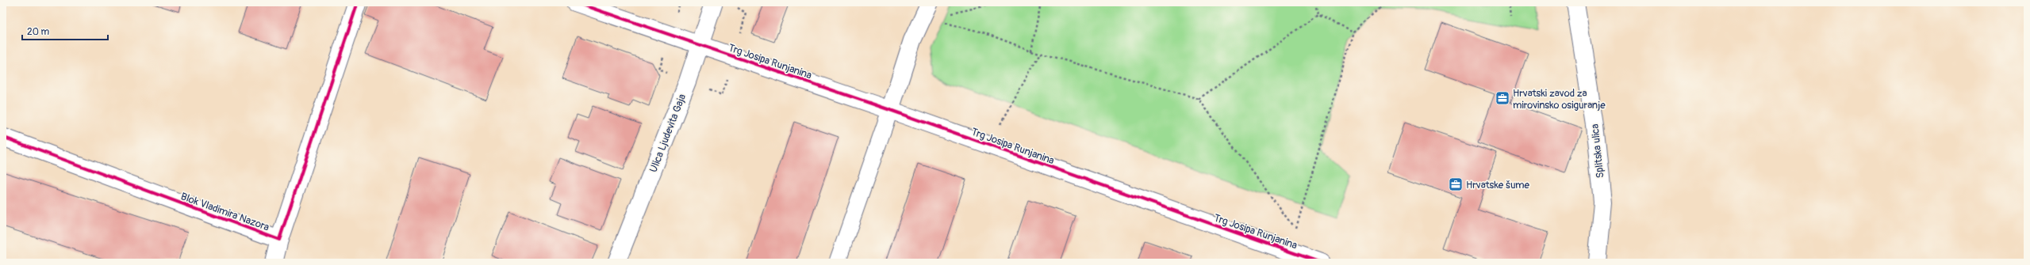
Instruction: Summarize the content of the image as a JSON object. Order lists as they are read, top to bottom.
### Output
{
  "streets": {
    "street": [
      "Trg Josipa Runjanina",
      "Ulica Ljudevita Gaja",
      "Splitska ulica",
      "Blok Vladimira Nazora"
    ]
  },
  "crossings": [
    ["Trg Josipa Runjanina", "Ulica Ljudevita Gaja"]
  ],
  "places": {
    "office": ["Hrvatski zavod za mirovinsko osiguranje", "Hrvatske šume"]
  },
  "scale_bar": "20 m"
}
